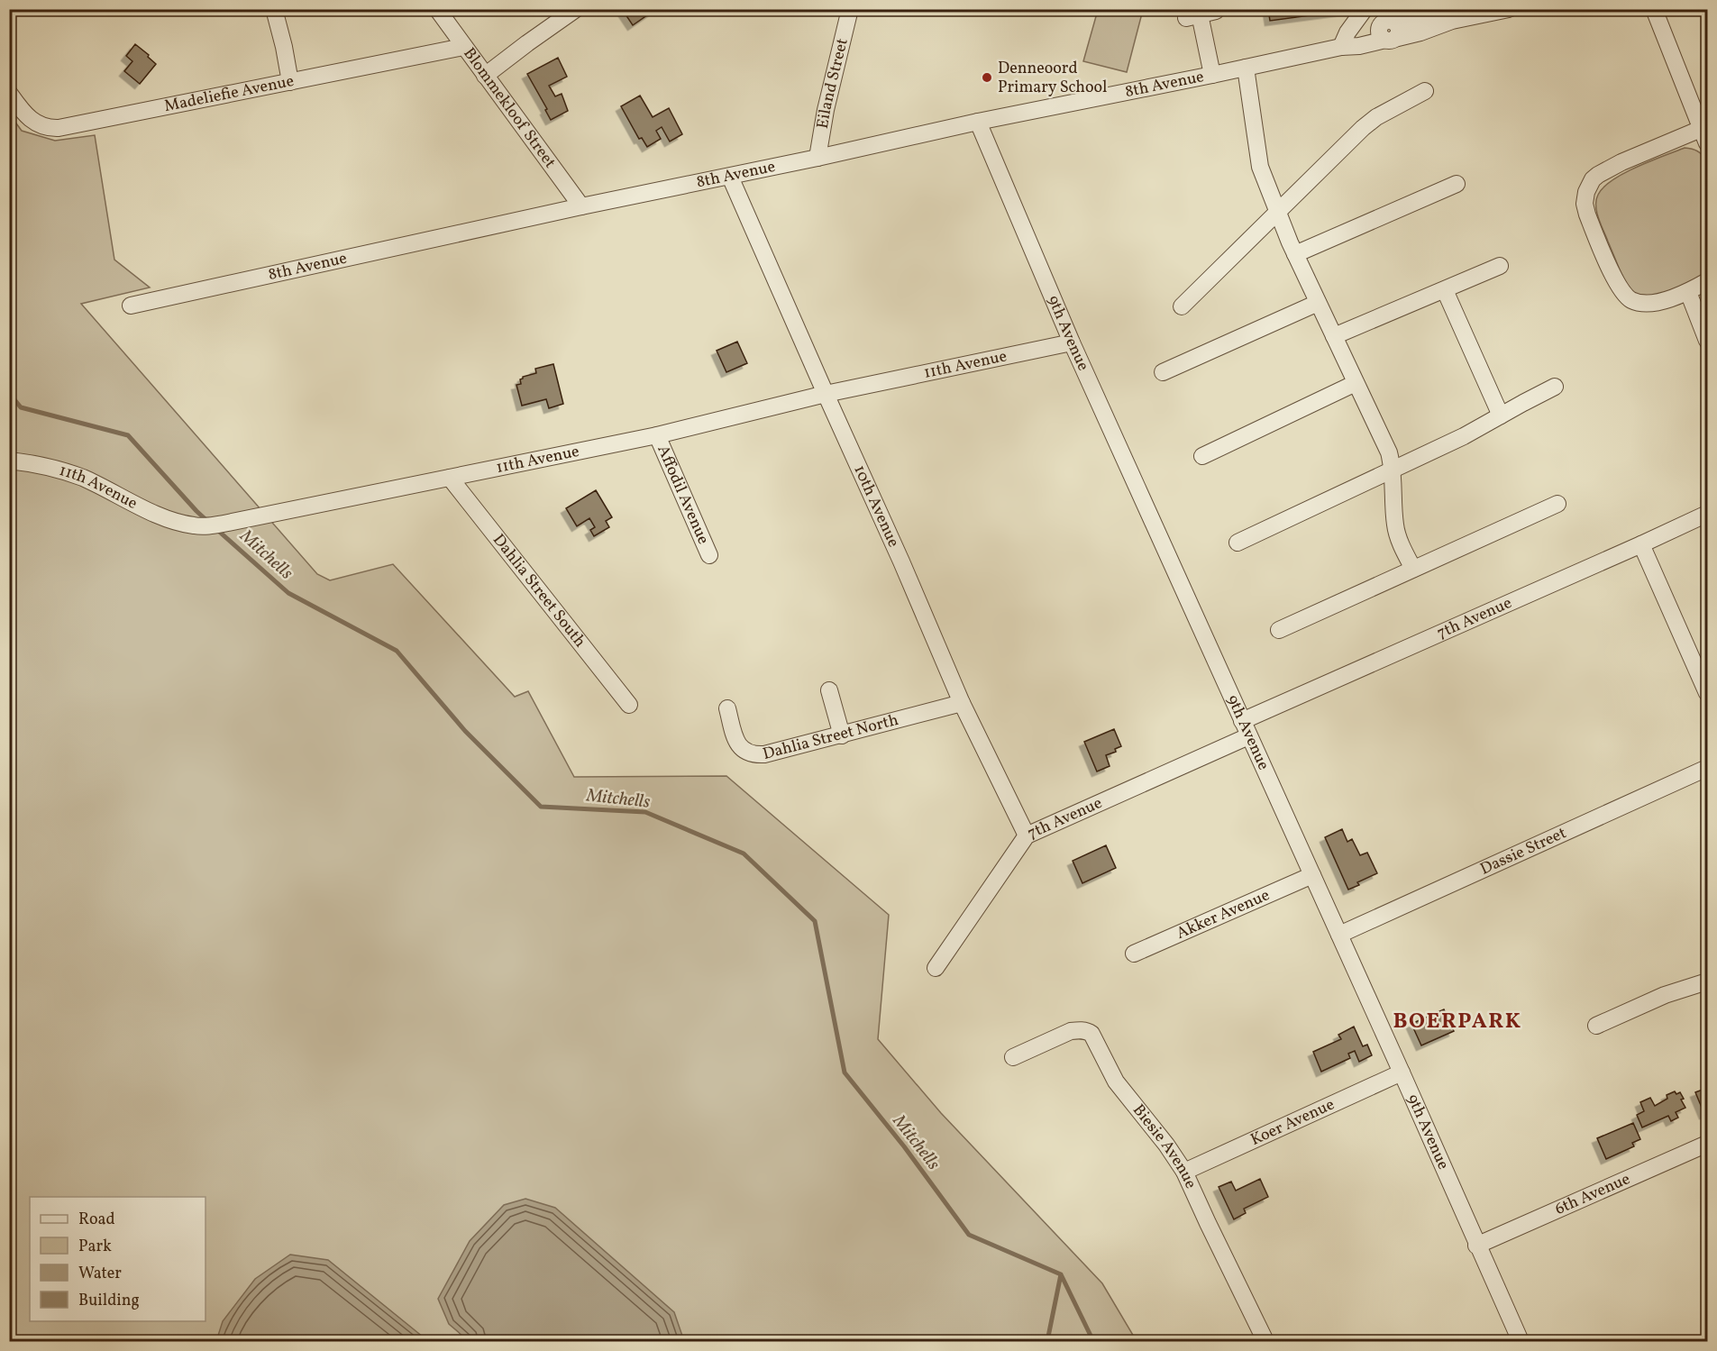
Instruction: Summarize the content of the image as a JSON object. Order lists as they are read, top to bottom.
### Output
{
  "streets": {
    "street": [
      "Eiland Street",
      "8th Avenue",
      "Madeliefie Avenue",
      "Blommekloof Street",
      "9th Avenue",
      "11th Avenue",
      "Affodil Avenue",
      "10th Avenue",
      "Dahlia Street South",
      "7th Avenue",
      "Dahlia Street North",
      "Dassie Street",
      "Akker Avenue",
      "Koer Avenue",
      "Biesie Avenue",
      "6th Avenue"
    ]
  },
  "crossings": [
    ["Eiland Street", "8th Avenue"],
    ["8th Avenue", "Blommekloof Street"],
    ["8th Avenue", "9th Avenue"],
    ["8th Avenue", "10th Avenue"],
    ["Madeliefie Avenue", "Blommekloof Street"],
    ["9th Avenue", "11th Avenue"],
    ["9th Avenue", "7th Avenue"],
    ["9th Avenue", "Dassie Street"],
    ["9th Avenue", "Akker Avenue"],
    ["9th Avenue", "Koer Avenue"],
    ["9th Avenue", "6th Avenue"],
    ["11th Avenue", "Affodil Avenue"],
    ["11th Avenue", "10th Avenue"],
    ["11th Avenue", "Dahlia Street South"],
    ["10th Avenue", "7th Avenue"],
    ["10th Avenue", "Dahlia Street North"],
    ["Koer Avenue", "Biesie Avenue"]
  ],
  "districts": ["BOERPARK"],
  "water": ["Mitchells"],
  "places": ["Denneoord Primary School"],
  "legend": [
    "Road",
    "Park",
    "Water",
    "Building"
  ]
}
